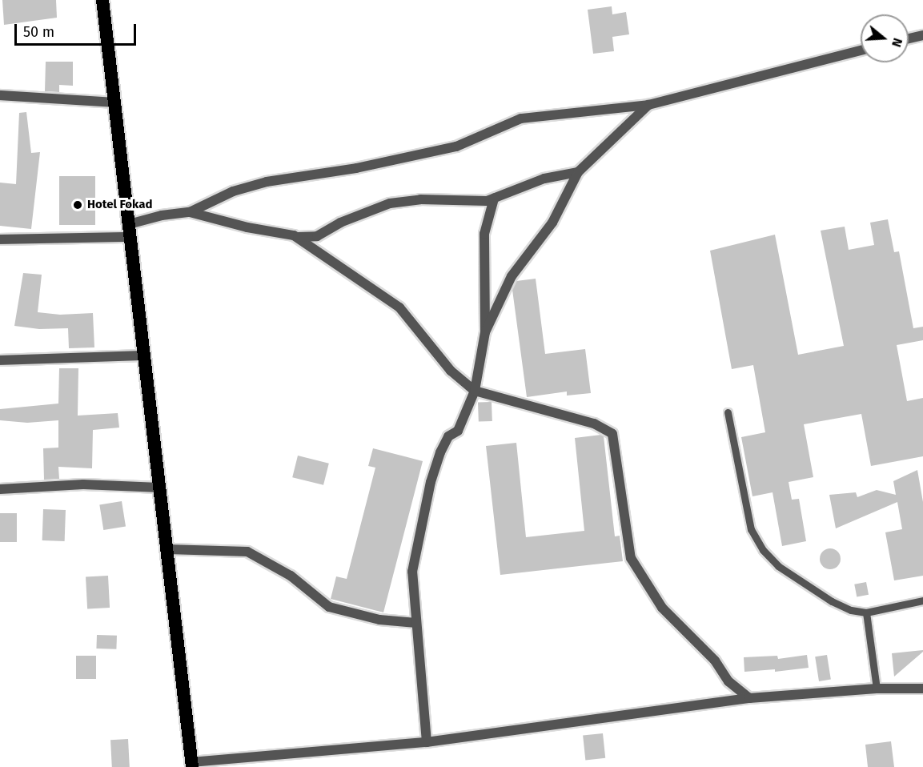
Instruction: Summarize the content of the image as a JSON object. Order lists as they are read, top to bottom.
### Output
{
  "places": ["Hotel Fokad"],
  "scale_bar": "50 m",
  "north": "right"
}
